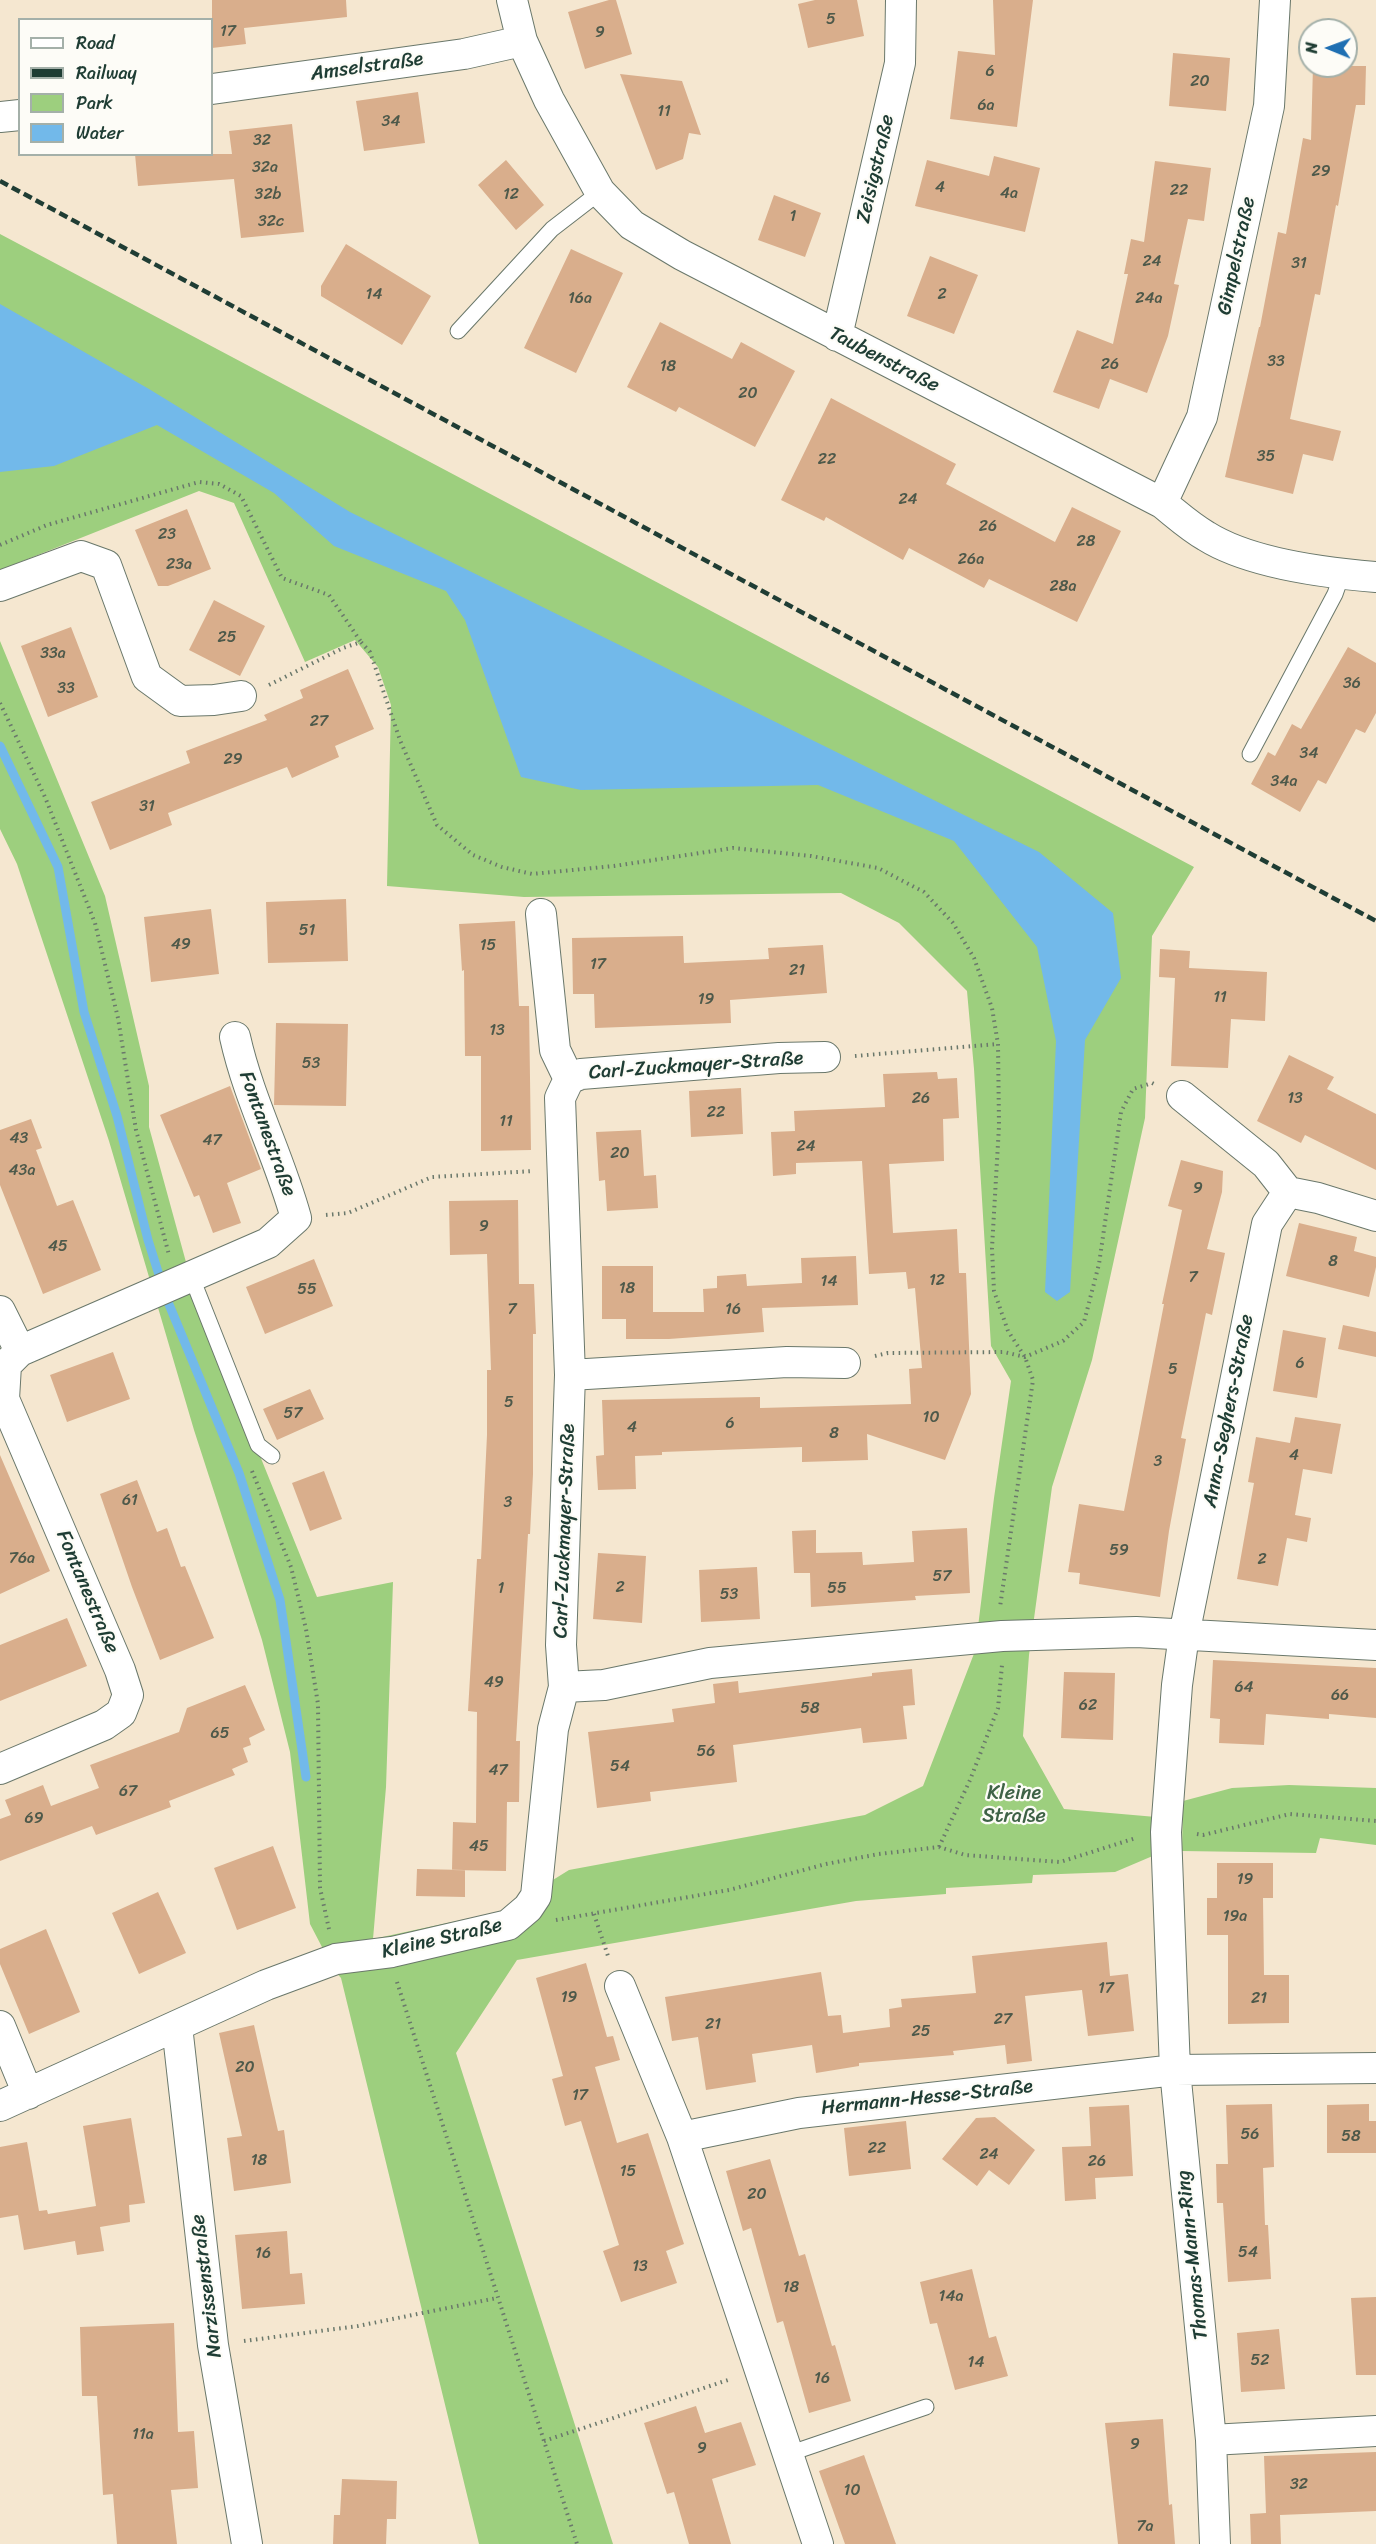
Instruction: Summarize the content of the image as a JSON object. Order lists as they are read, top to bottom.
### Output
{
  "streets": {
    "street": [
      "Amselstraße",
      "Zeisigstraße",
      "Gimpelstraße",
      "Taubenstraße",
      "Carl-Zuckmayer-Straße",
      "Fontanestraße",
      "Anna-Seghers-Straße",
      "Kleine Straße",
      "Hermann-Hesse-Straße",
      "Thomas-Mann-Ring",
      "Narzissenstraße"
    ]
  },
  "crossings": [
    ["Amselstraße", "Taubenstraße"],
    ["Zeisigstraße", "Taubenstraße"],
    ["Gimpelstraße", "Taubenstraße"],
    ["Carl-Zuckmayer-Straße", "Kleine Straße"],
    ["Kleine Straße", "Narzissenstraße"],
    ["Hermann-Hesse-Straße", "Thomas-Mann-Ring"]
  ],
  "parks": ["Kleine Straße"],
  "house_numbers": [
    "5",
    "17",
    "9",
    "6",
    "20",
    "6a",
    "11",
    "34",
    "32",
    "32a",
    "29",
    "4",
    "22",
    "4a",
    "32b",
    "12",
    "1",
    "32c",
    "24",
    "31",
    "14",
    "2",
    "16a",
    "24a",
    "33",
    "26",
    "18",
    "20",
    "35",
    "22",
    "24",
    "26",
    "23",
    "28",
    "26a",
    "23a",
    "28a",
    "25",
    "33a",
    "36",
    "33",
    "27",
    "34",
    "29",
    "34a",
    "31",
    "51",
    "49",
    "15",
    "17",
    "21",
    "11",
    "19",
    "13",
    "53",
    "26",
    "13",
    "22",
    "11",
    "43",
    "47",
    "24",
    "20",
    "43a",
    "9",
    "9",
    "45",
    "8",
    "7",
    "12",
    "14",
    "18",
    "55",
    "7",
    "16",
    "6",
    "5",
    "5",
    "57",
    "10",
    "6",
    "4",
    "8",
    "4",
    "3",
    "61",
    "3",
    "59",
    "76a",
    "2",
    "57",
    "2",
    "1",
    "55",
    "53",
    "49",
    "64",
    "66",
    "62",
    "58",
    "65",
    "56",
    "54",
    "47",
    "67",
    "69",
    "45",
    "19",
    "19a",
    "17",
    "19",
    "21",
    "27",
    "21",
    "25",
    "20",
    "17",
    "56",
    "58",
    "22",
    "24",
    "18",
    "26",
    "15",
    "20",
    "54",
    "16",
    "13",
    "18",
    "14a",
    "52",
    "14",
    "16",
    "11a",
    "9",
    "9",
    "32",
    "10",
    "7a"
  ],
  "legend": [
    "Road",
    "Railway",
    "Park",
    "Water"
  ],
  "north": "left"
}
